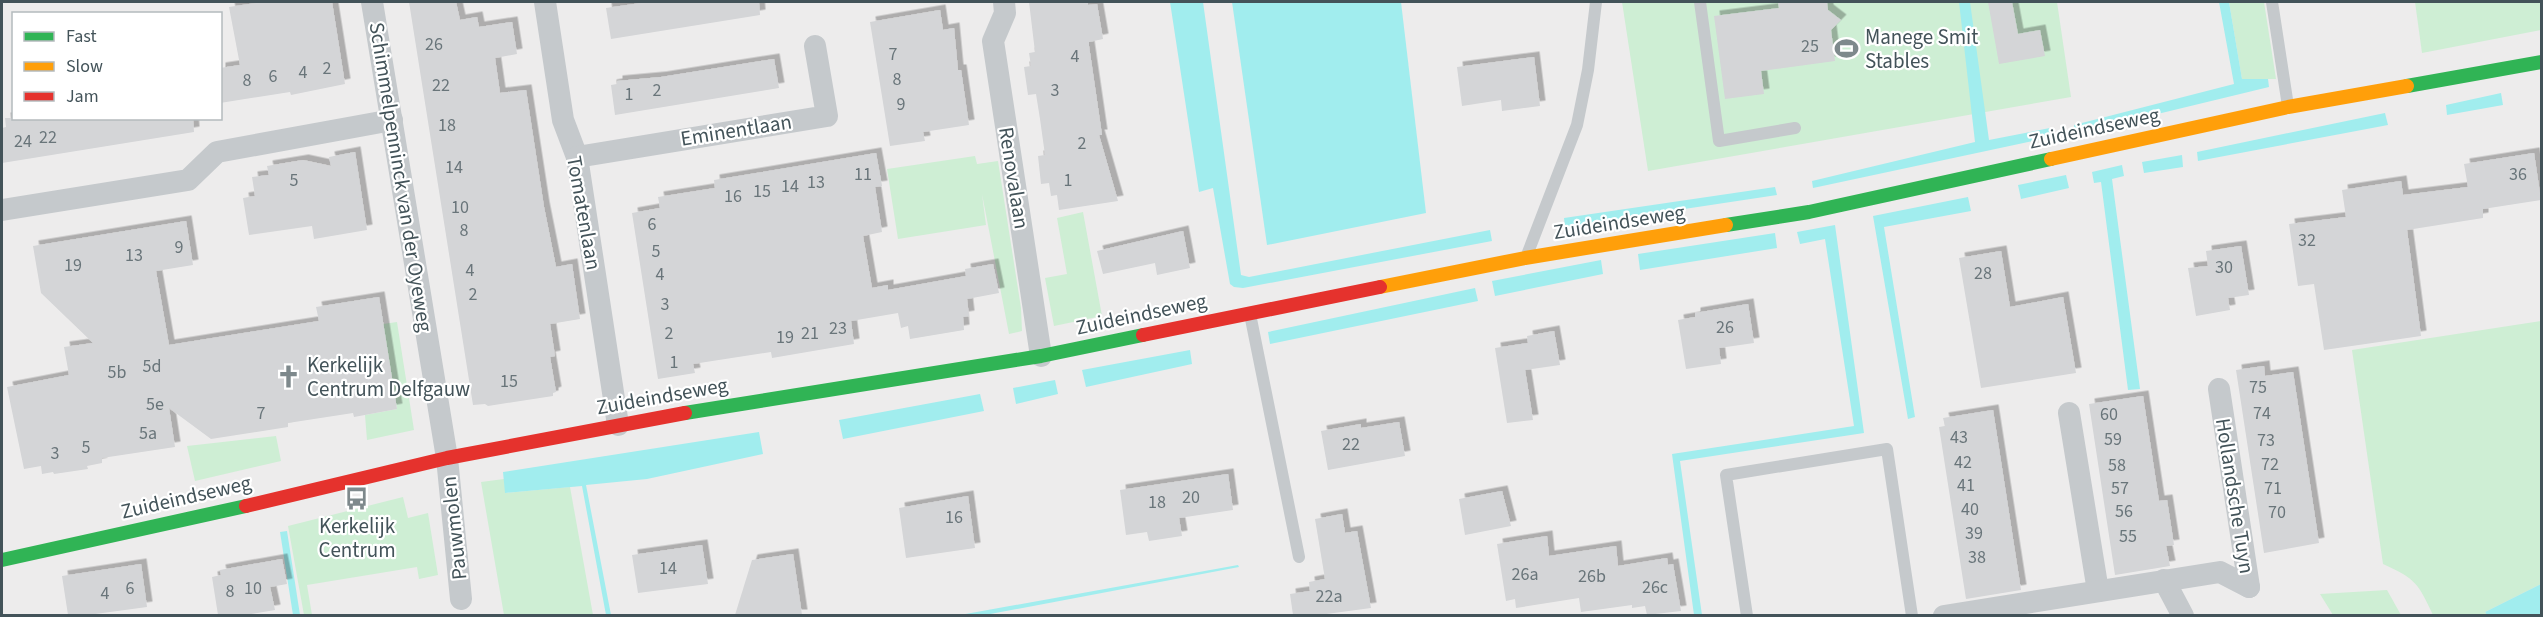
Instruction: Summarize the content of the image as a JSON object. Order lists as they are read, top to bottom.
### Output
{
  "streets": {
    "street": [
      "Zuideindseweg",
      "Eminentlaan",
      "Schimmelpenninck van der Oyeweg",
      "Renovalaan",
      "Tomatenlaan",
      "Hollandsche Tuyn",
      "Pauwmolen"
    ]
  },
  "crossings": [
    ["Zuideindseweg", "Schimmelpenninck van der Oyeweg"],
    ["Zuideindseweg", "Renovalaan"],
    ["Zuideindseweg", "Tomatenlaan"],
    ["Zuideindseweg", "Pauwmolen"],
    ["Eminentlaan", "Tomatenlaan"],
    ["Schimmelpenninck van der Oyeweg", "Pauwmolen"]
  ],
  "places": {
    "sports": ["Manege Smit Stables"],
    "church": ["Kerkelijk Centrum Delfgauw"],
    "bus stop": ["Kerkelijk Centrum"]
  },
  "house_numbers": [
    "26",
    "25",
    "7",
    "4",
    "2",
    "4",
    "6",
    "8",
    "8",
    "22",
    "2",
    "3",
    "1",
    "9",
    "18",
    "22",
    "24",
    "2",
    "14",
    "11",
    "36",
    "5",
    "1",
    "13",
    "14",
    "15",
    "16",
    "10",
    "6",
    "8",
    "32",
    "9",
    "5",
    "13",
    "19",
    "30",
    "4",
    "28",
    "4",
    "2",
    "3",
    "26",
    "23",
    "2",
    "21",
    "19",
    "1",
    "5d",
    "5b",
    "15",
    "75",
    "5e",
    "7",
    "74",
    "60",
    "5a",
    "43",
    "59",
    "73",
    "22",
    "5",
    "3",
    "42",
    "72",
    "58",
    "41",
    "57",
    "71",
    "20",
    "18",
    "40",
    "56",
    "70",
    "16",
    "39",
    "55",
    "38",
    "14",
    "26a",
    "26b",
    "26c",
    "6",
    "10",
    "8",
    "4",
    "22a"
  ],
  "legend": ["Fast", "Slow", "Jam"]
}
